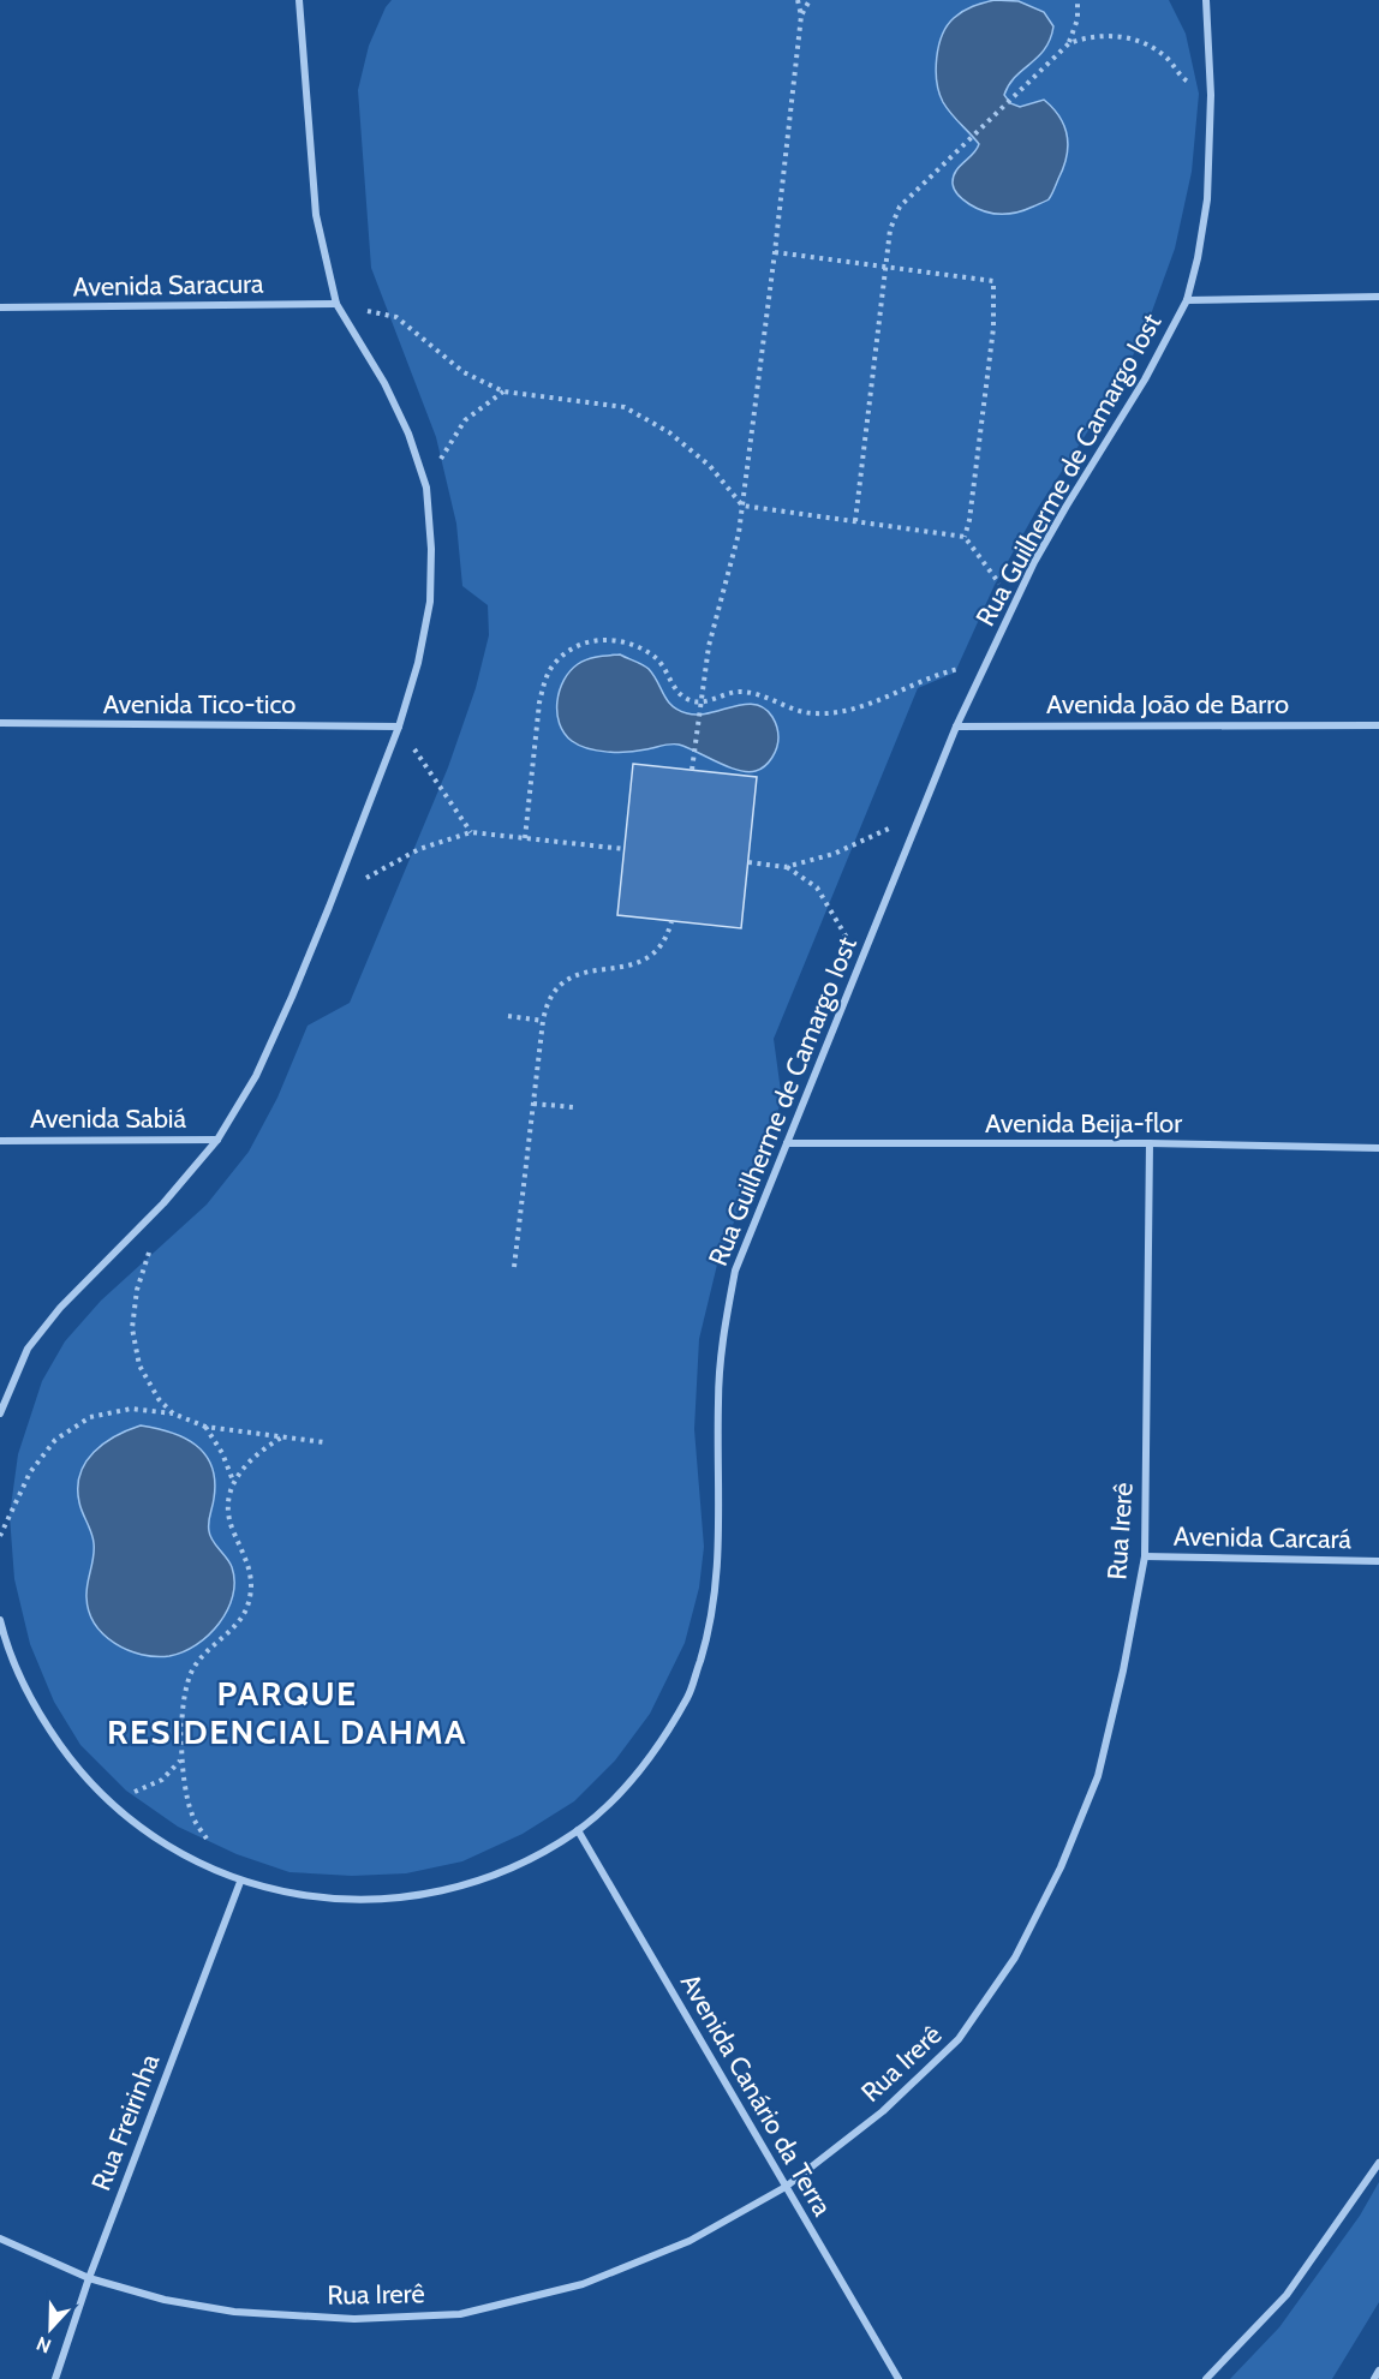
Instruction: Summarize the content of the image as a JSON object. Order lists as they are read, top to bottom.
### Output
{
  "streets": {
    "street": [
      "Avenida Saracura",
      "Rua Guilherme de Camargo Iost",
      "Avenida Tico-tico",
      "Avenida João de Barro",
      "Avenida Sabiá",
      "Avenida Beija-flor",
      "Rua Irerê",
      "Avenida Carcará",
      "Avenida Canário da Terra",
      "Rua Freirinha"
    ]
  },
  "crossings": [
    ["Rua Guilherme de Camargo Iost", "Avenida João de Barro"],
    ["Rua Guilherme de Camargo Iost", "Avenida Beija-flor"],
    ["Rua Guilherme de Camargo Iost", "Avenida Canário da Terra"],
    ["Rua Guilherme de Camargo Iost", "Rua Freirinha"],
    ["Avenida Beija-flor", "Rua Irerê"],
    ["Rua Irerê", "Avenida Carcará"],
    ["Rua Irerê", "Avenida Canário da Terra"],
    ["Rua Irerê", "Rua Freirinha"]
  ],
  "districts": ["PARQUE RESIDENCIAL DAHMA"],
  "north": "bottom"
}
